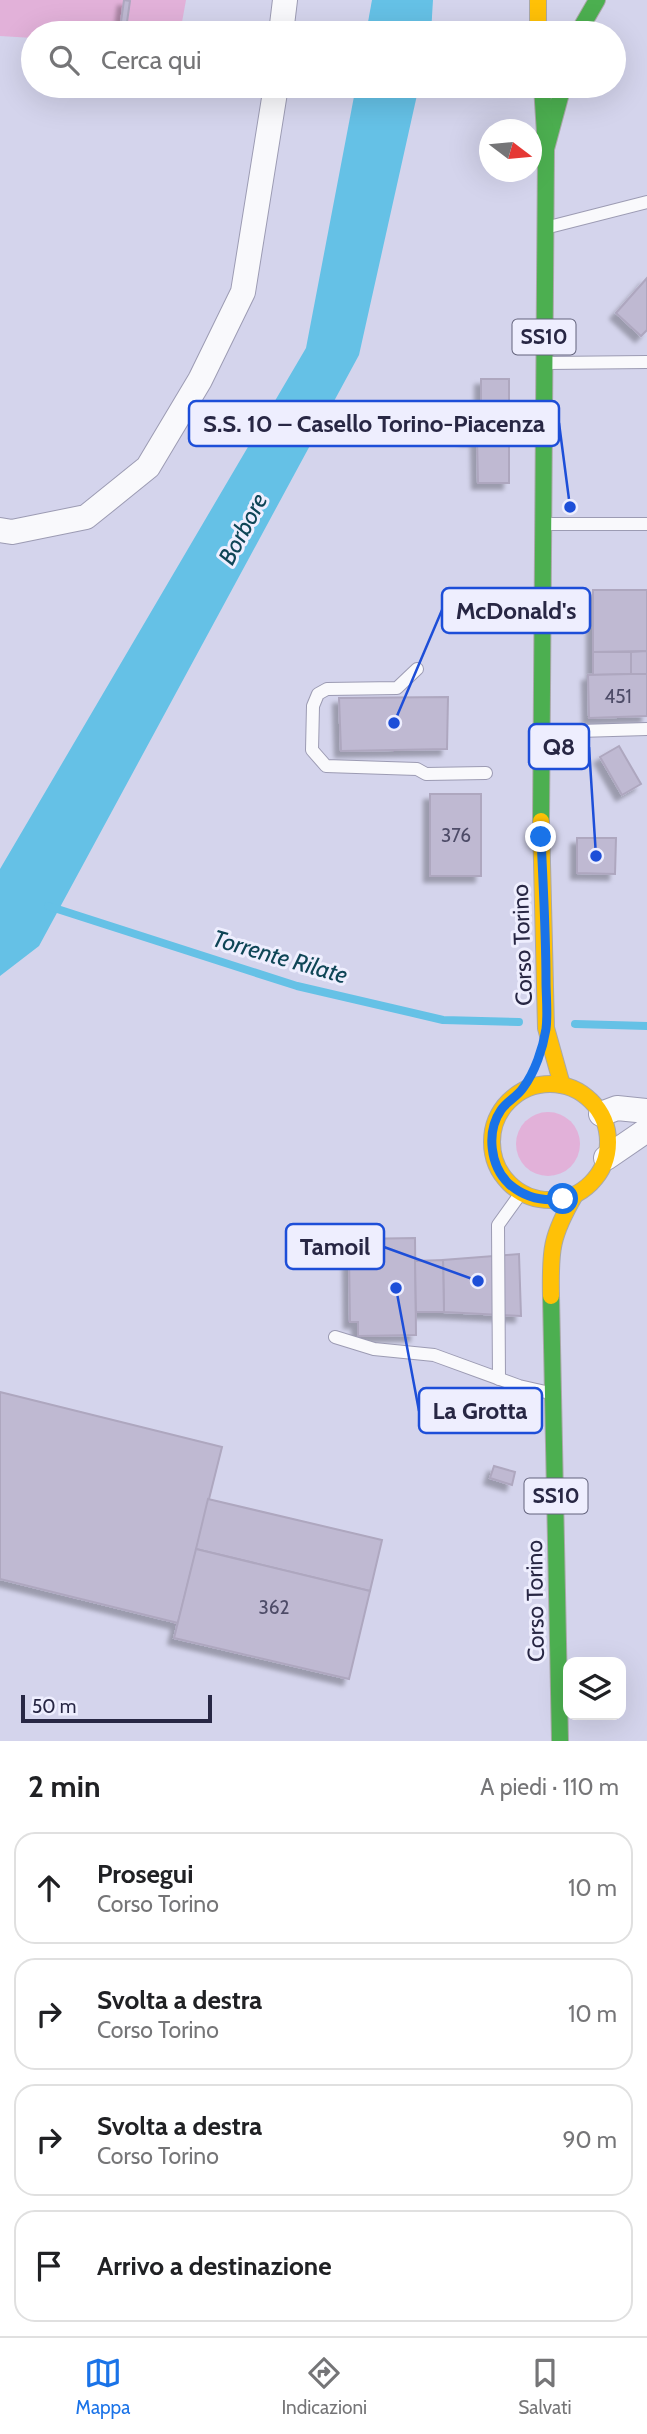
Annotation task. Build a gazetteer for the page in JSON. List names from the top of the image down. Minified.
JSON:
{"streets":{"main road":["SS10","Corso Torino"]},"water":["Borbore","Torrente Rilate"],"places":["S.S. 10 – Casello Torino-Piacenza","McDonald's","Q8","Tamoil","La Grotta"],"house_numbers":["451","376","362"],"scale_bar":"50 m","north":"right","page":{"search":"Cerca qui","scale":"50 m","heading":["2 min","A piedi · 110 m"],"list":[["Prosegui","Corso Torino","10 m"],["Svolta a destra","Corso Torino","10 m"],["Svolta a destra","Corso Torino","90 m"],"Arrivo a destinazione"],"nav":["Mappa","Indicazioni","Salvati"]}}
